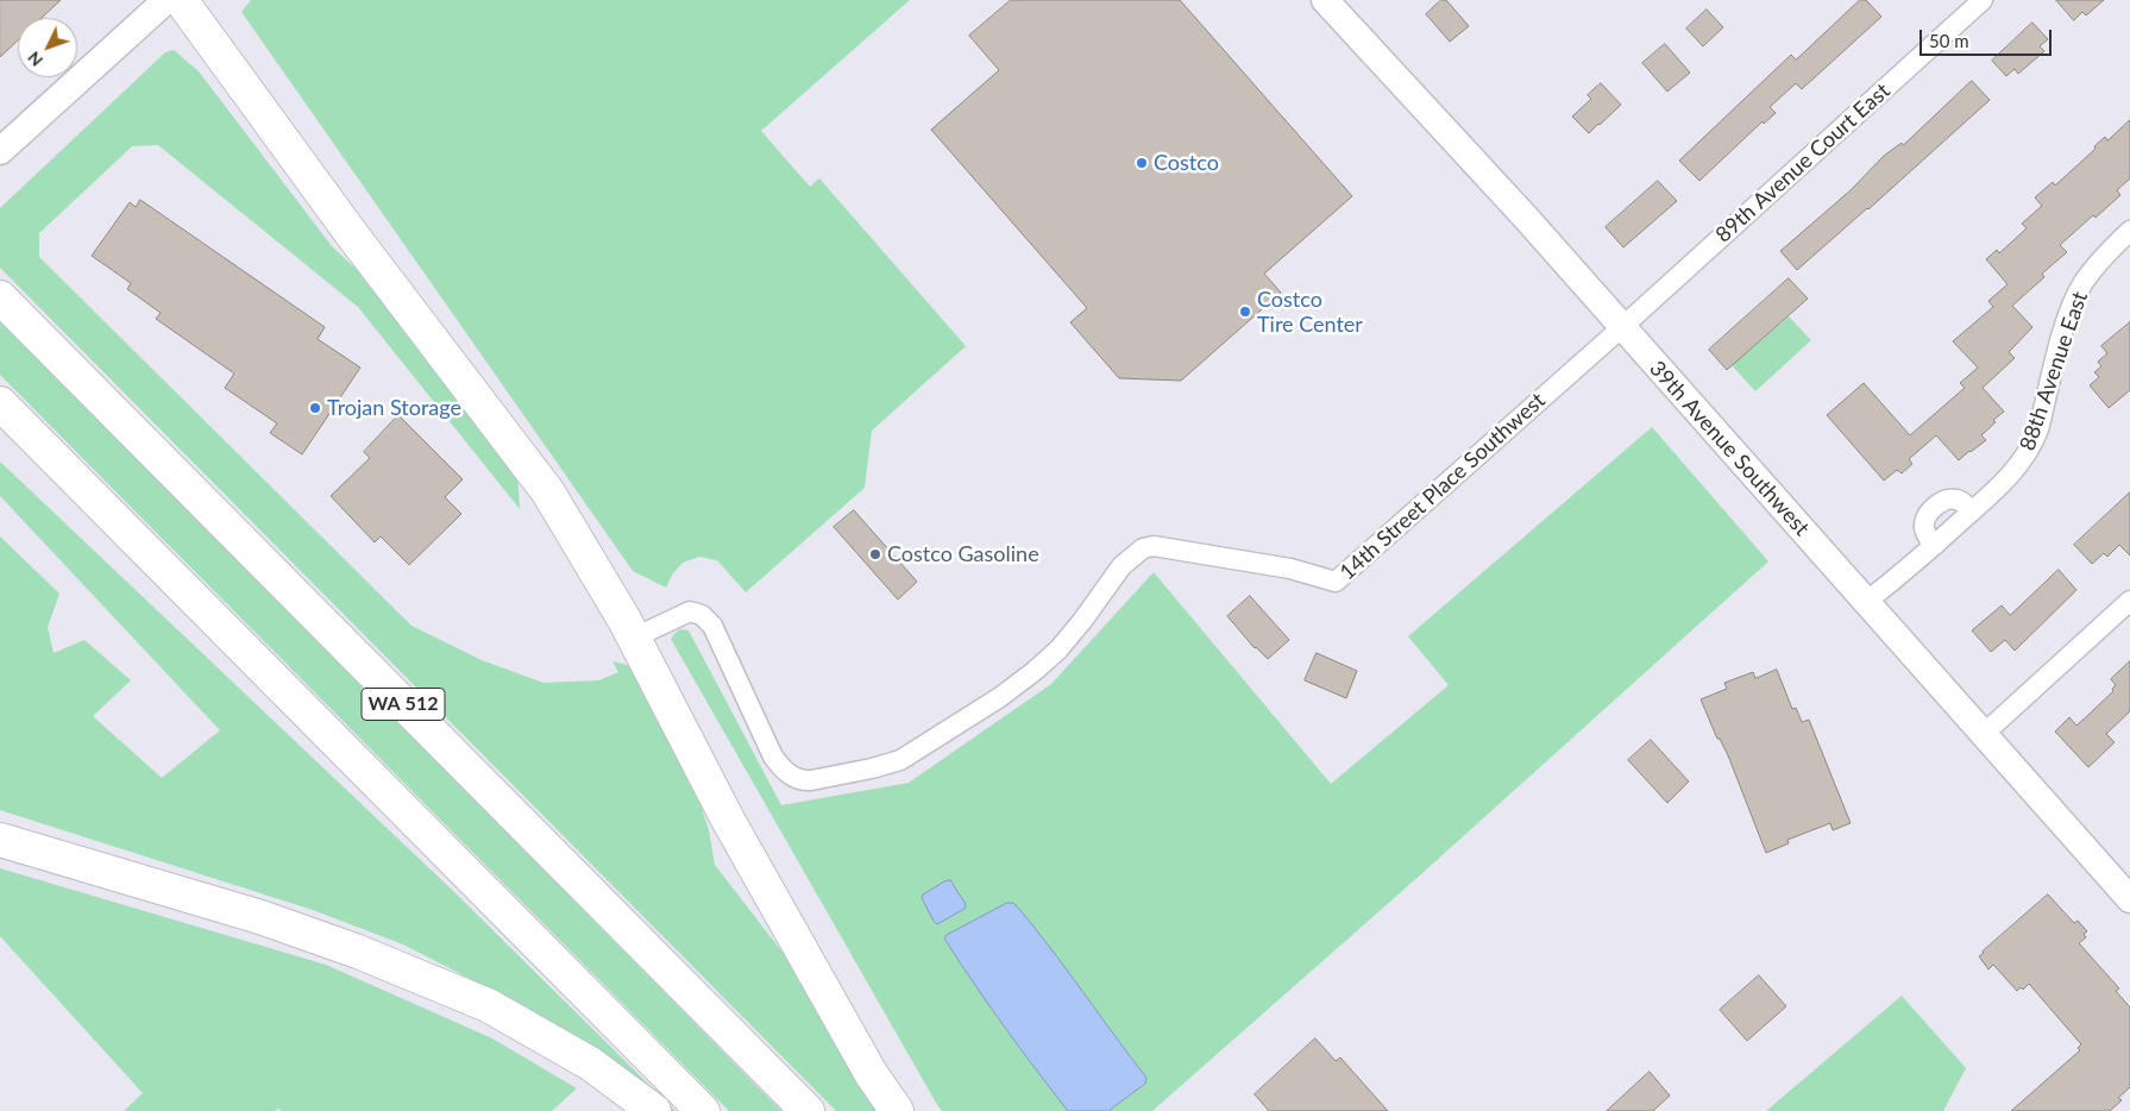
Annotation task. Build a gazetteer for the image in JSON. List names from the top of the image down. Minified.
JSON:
{"streets":{"highway":["WA 512"],"main road":["39th Avenue Southwest"],"street":["89th Avenue Court East","88th Avenue East","14th Street Place Southwest"]},"crossings":[["89th Avenue Court East","39th Avenue Southwest"],["89th Avenue Court East","14th Street Place Southwest"],["88th Avenue East","39th Avenue Southwest"],["39th Avenue Southwest","14th Street Place Southwest"]],"places":["Costco","Costco Tire Center","Trojan Storage","Costco Gasoline"],"scale_bar":"50 m","north":"bottom left"}
